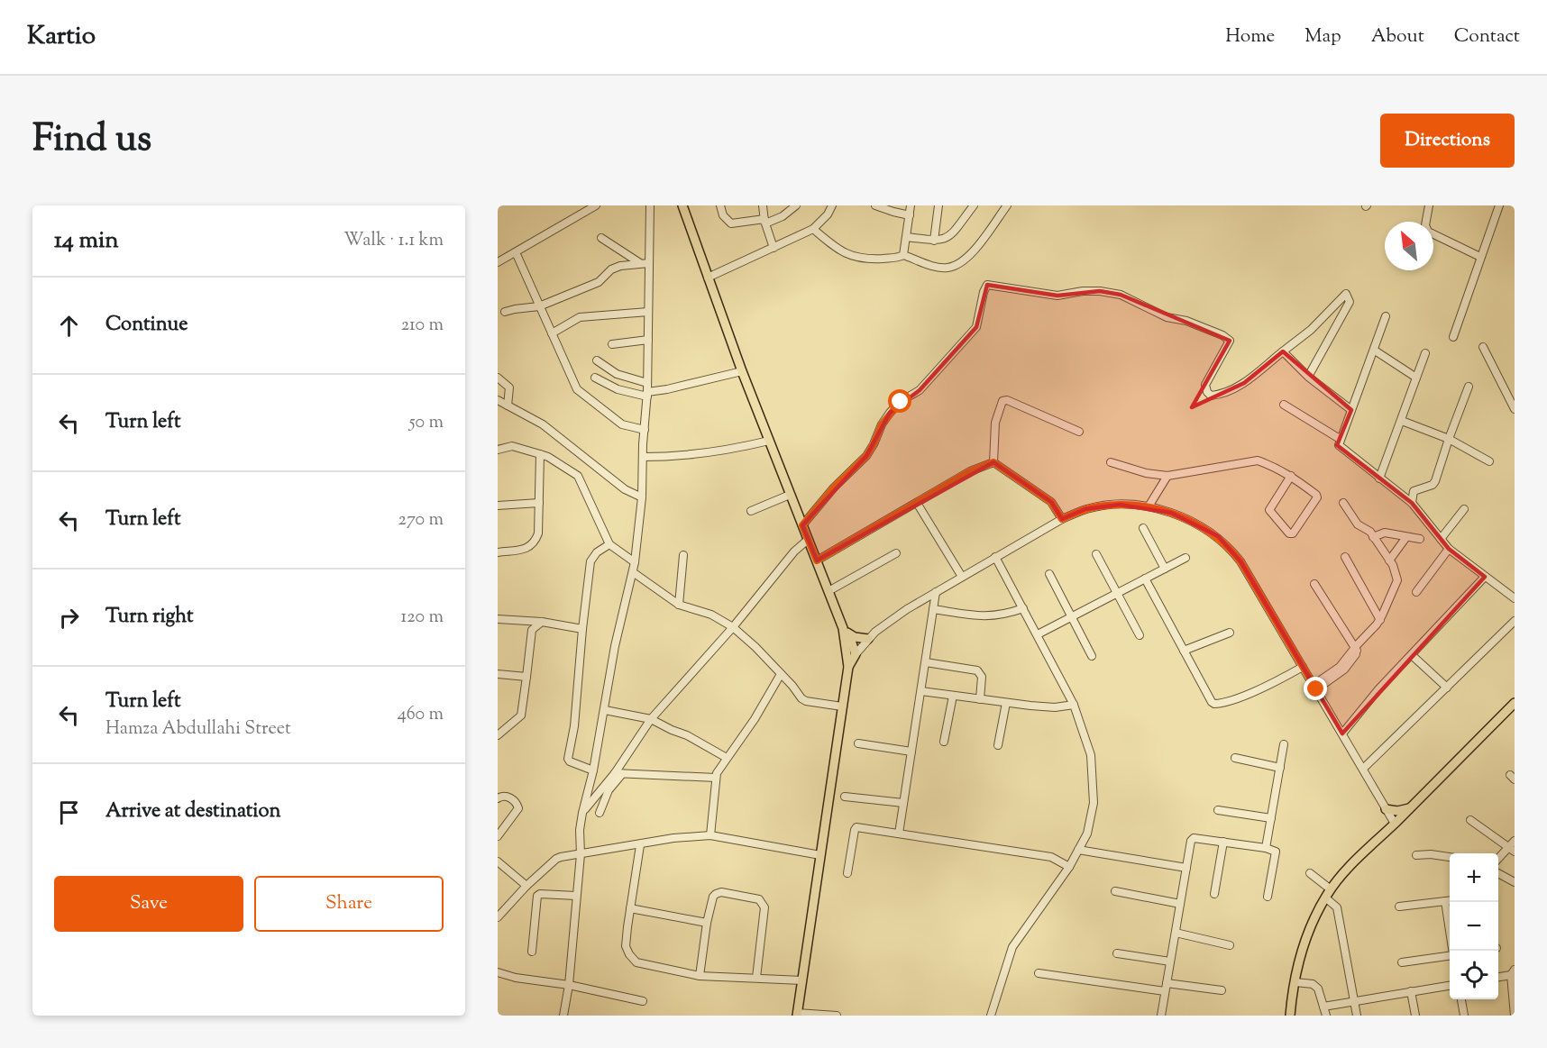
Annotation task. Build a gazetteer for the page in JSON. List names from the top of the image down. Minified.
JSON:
{"north":"top left","page":{"header":"Kartio","nav":["Home","Map","About","Contact"],"title":"Find us","buttons":["Directions",["Save","Share"]],"heading":["14 min","Walk · 1.1 km"],"list":[["Continue","210 m"],["Turn left","50 m"],["Turn left","270 m"],["Turn right","120 m"],["Turn left","Hamza Abdullahi Street","460 m"],"Arrive at destination"],"map_buttons":["+","−"]}}
